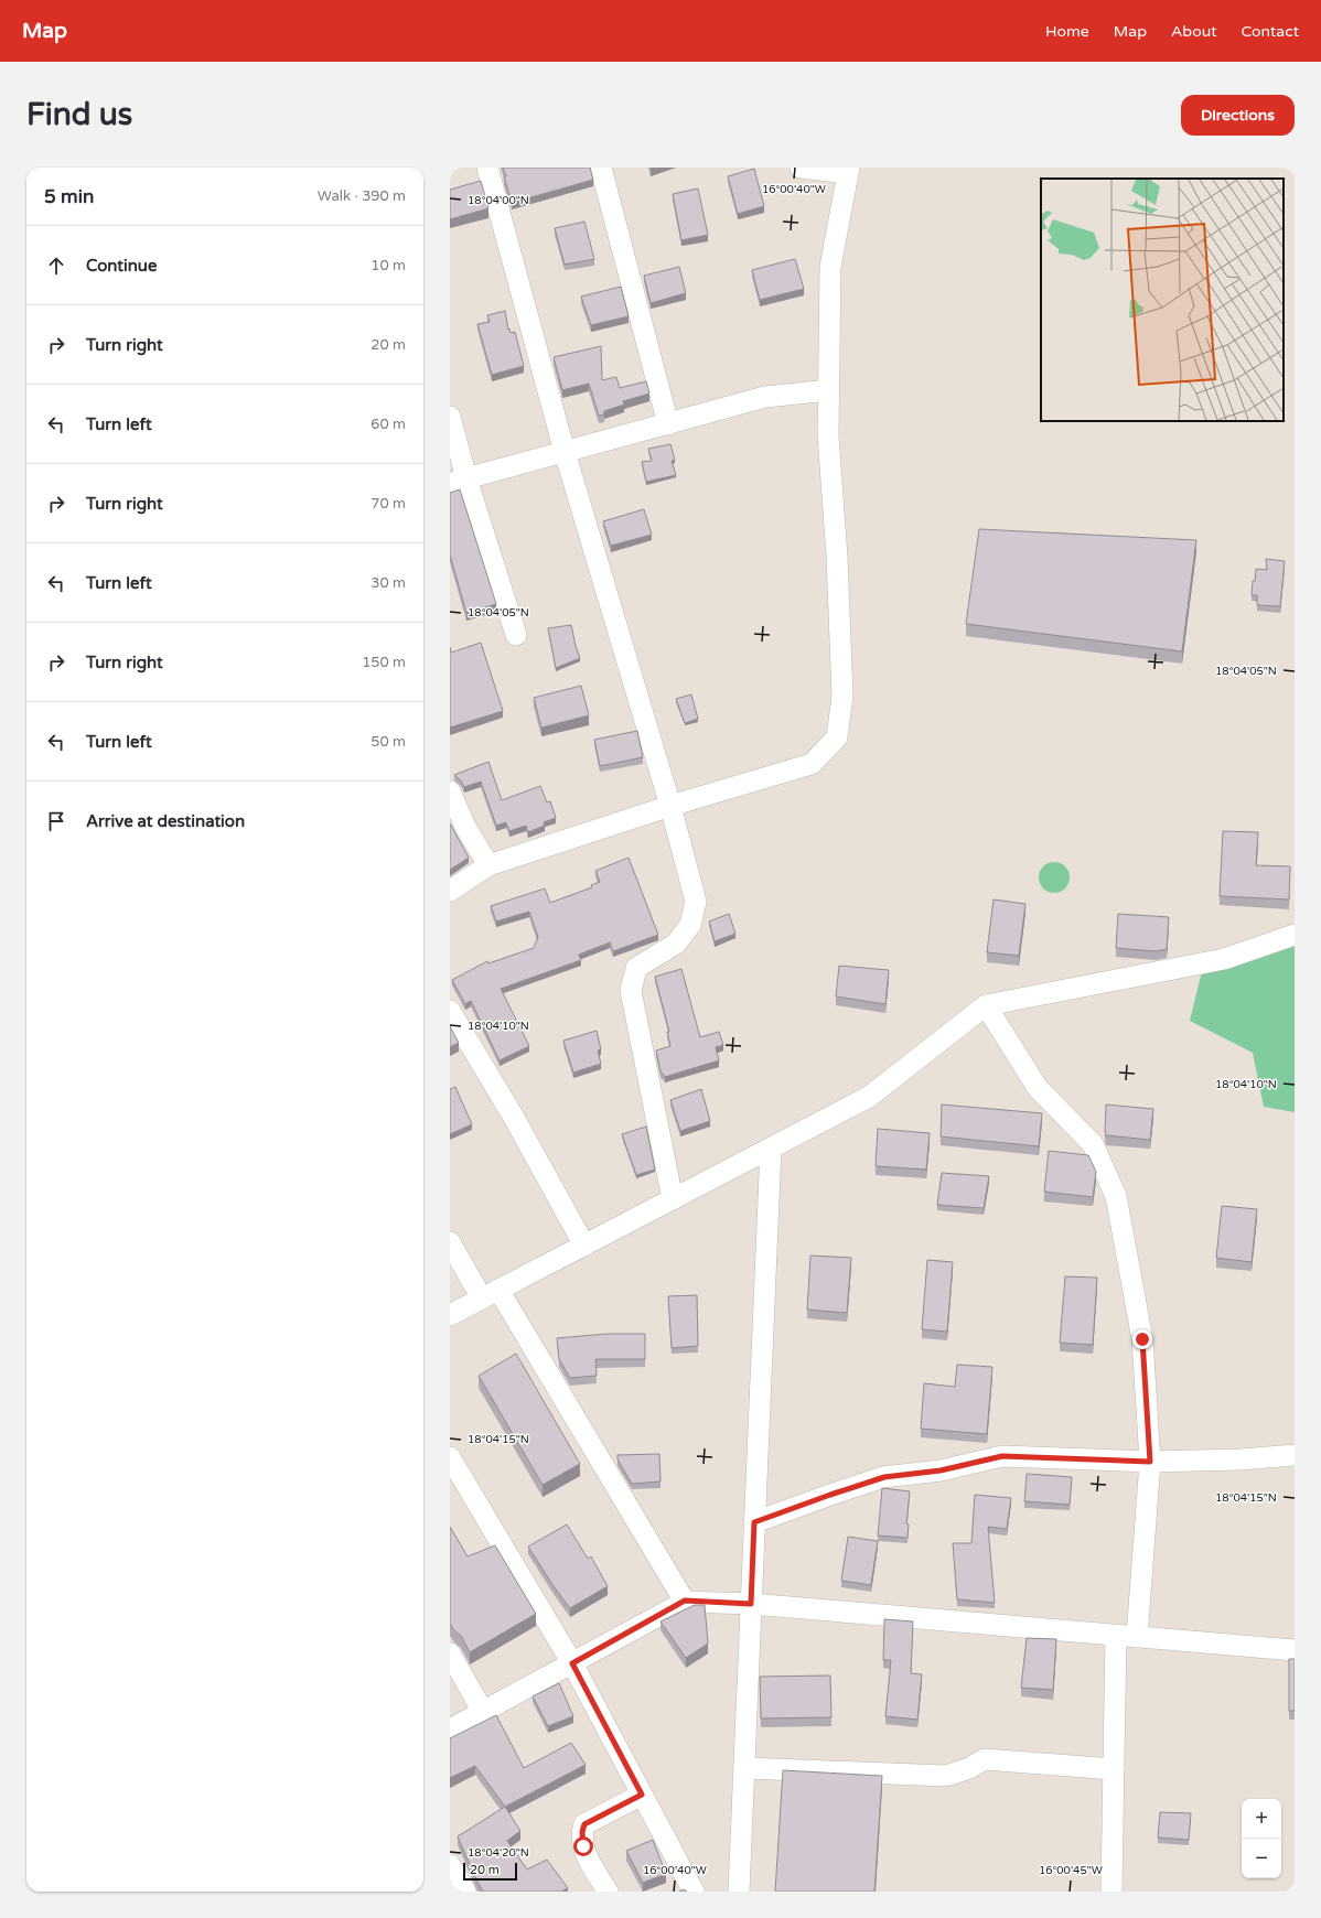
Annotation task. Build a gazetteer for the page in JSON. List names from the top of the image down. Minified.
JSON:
{"scale_bar":"20 m","page":{"header":"Map","nav":["Home","Map","About","Contact"],"buttons":"Directions","title":"Find us","heading":["5 min","Walk · 390 m"],"list":[["Continue","10 m"],["Turn right","20 m"],["Turn left","60 m"],["Turn right","70 m"],["Turn left","30 m"],["Turn right","150 m"],["Turn left","50 m"],"Arrive at destination"],"map_buttons":["+","−"],"scale":"20 m"},"coordinates":["16°00'40\"W","18°04'00\"N","18°04'05\"N","18°04'10\"N","18°04'15\"N","18°04'20\"N","16°00'45\"W"]}
